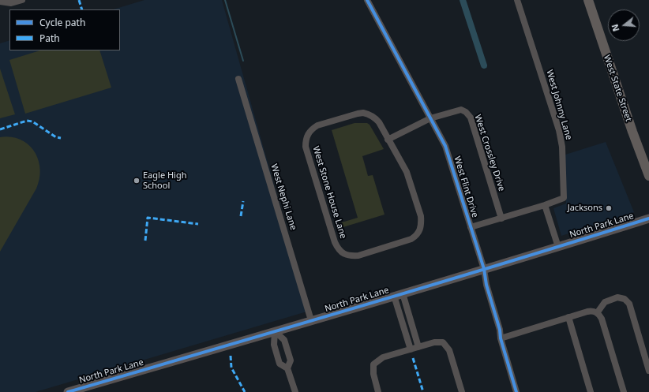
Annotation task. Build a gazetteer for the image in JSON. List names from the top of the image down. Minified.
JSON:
{"streets":{"main road":["West State Street"],"street":["West Johnny Lane","West Crossley Drive","West Flint Drive","West Stone House Lane","West Nephi Lane","North Park Lane"]},"crossings":[["West Crossley Drive","West Flint Drive"],["West Flint Drive","North Park Lane"],["West Nephi Lane","North Park Lane"]],"places":["Eagle High School","Jacksons"],"legend":["Cycle path","Path"],"north":"left"}
